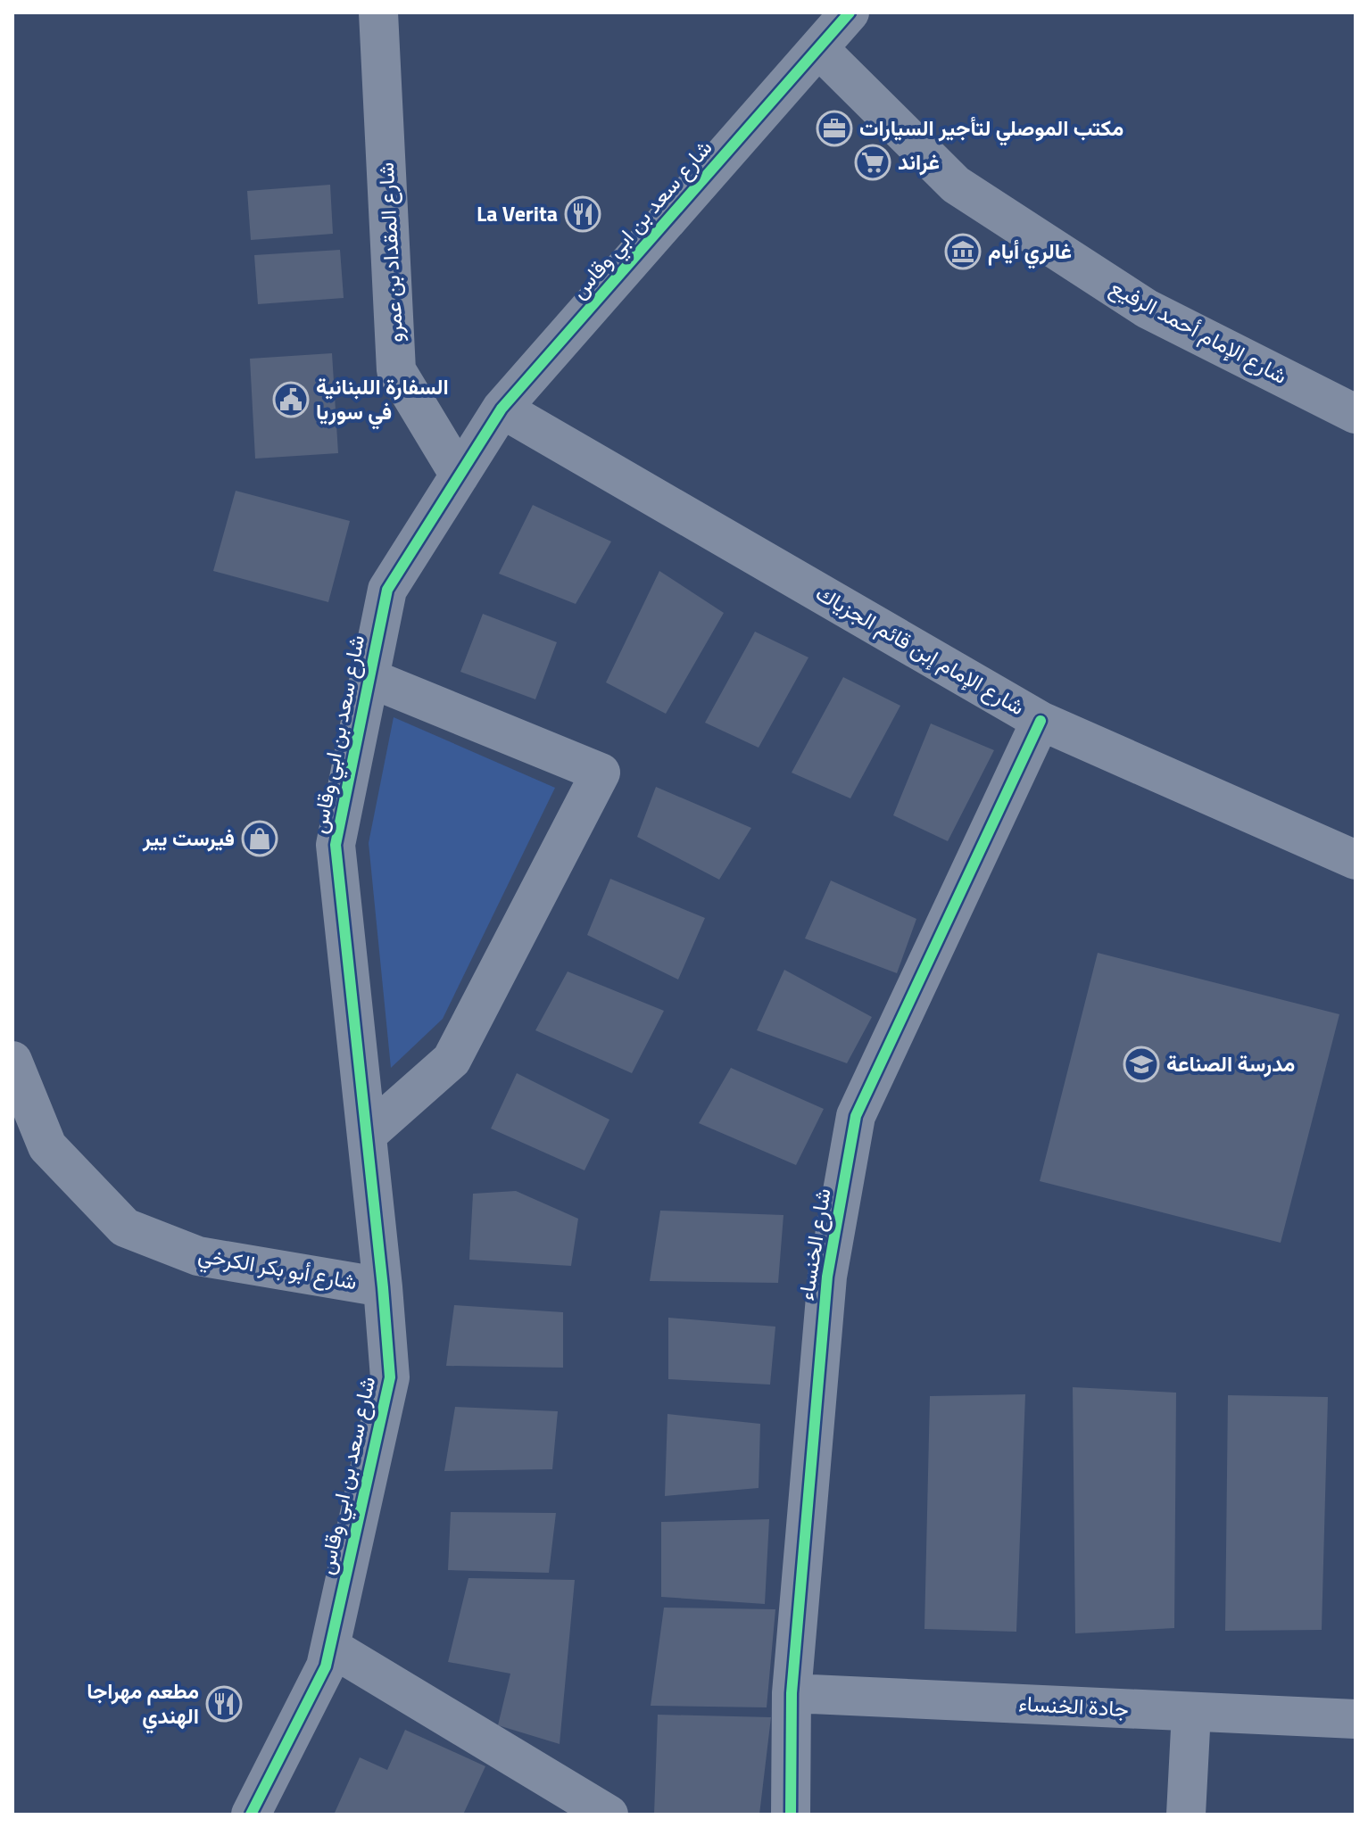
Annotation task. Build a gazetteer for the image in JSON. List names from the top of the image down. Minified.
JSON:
{"streets":{"street":["شارع سعد بن ابي وقاس","شارع المقداد بن عمرو","شارع الإمام أحمد الرفيع","شارع الإمام إبن قائم الجزياك","شارع الخنساء","شارع أبو بكر الكرخي","جادة الخنساء"]},"crossings":[["شارع سعد بن ابي وقاس","شارع المقداد بن عمرو"],["شارع سعد بن ابي وقاس","شارع الإمام أحمد الرفيع"],["شارع سعد بن ابي وقاس","شارع الإمام إبن قائم الجزياك"],["شارع سعد بن ابي وقاس","شارع أبو بكر الكرخي"],["شارع الإمام إبن قائم الجزياك","شارع الخنساء"],["شارع الخنساء","جادة الخنساء"]],"places":{"office":["مكتب الموصلي لتأجير السيارات"],"supermarket":["غراند"],"restaurant":["La Verita","مطعم مهراجا الهندي"],"museum":["غالري أيام"],"public building":["السفارة اللبنانية في سوريا"],"shop":["فيرست يير"],"school or university":["مدرسة الصناعة"]}}
